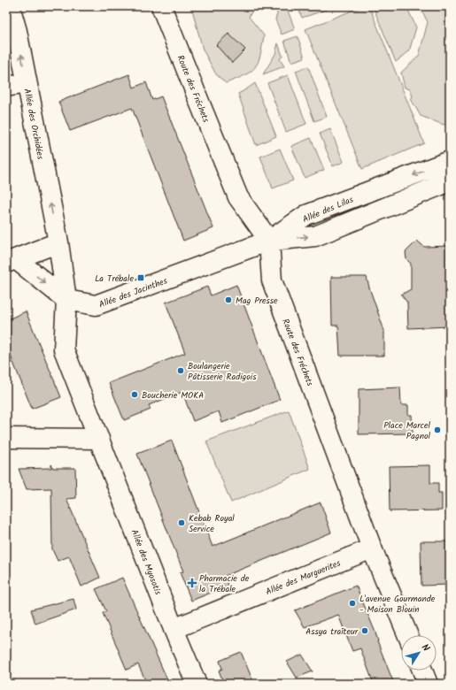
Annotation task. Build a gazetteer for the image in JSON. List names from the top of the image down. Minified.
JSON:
{"streets":{"street":["Route des Fréchets","Allée des Orchidées","Allée des Lilas","Allée des Jacinthes","Allée des Myosotis","Allée des Marguerites"]},"crossings":[["Route des Fréchets","Allée des Lilas"],["Route des Fréchets","Allée des Jacinthes"],["Route des Fréchets","Allée des Marguerites"],["Allée des Orchidées","Allée des Jacinthes"],["Allée des Lilas","Allée des Jacinthes"],["Allée des Myosotis","Allée des Marguerites"]],"one_way":["Allée des Orchidées"],"places":{"transit":["La Trébale"],"other":["Mag Presse","Boulangerie Pâtisserie Radigois","Boucherie MOKA","Place Marcel Pagnol","Kebab Royal Service","L'avenue Gourmande - Maison Blouin","Assya traîteur"],"health":["Pharmacie de la Trébale"]},"north":"top right"}
